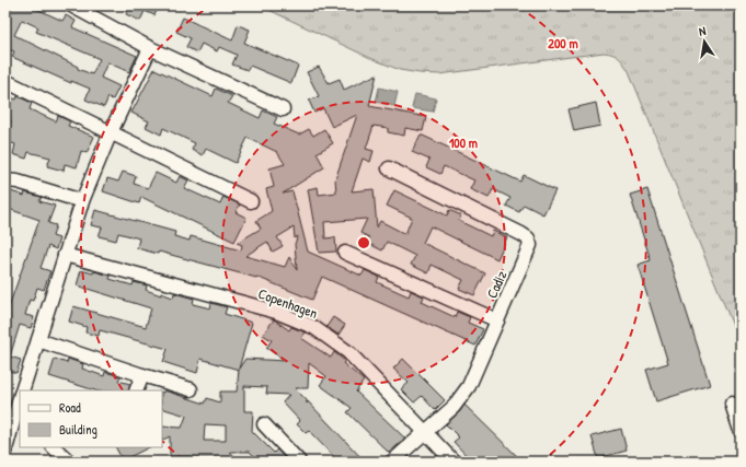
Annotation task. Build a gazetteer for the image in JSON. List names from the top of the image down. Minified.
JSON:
{"streets":{"street":["Cadiz","Copenhagen"]},"crossings":[["Cadiz","Copenhagen"]],"legend":["Road","Building"],"north":"top","rings":["200 m","100 m"]}
